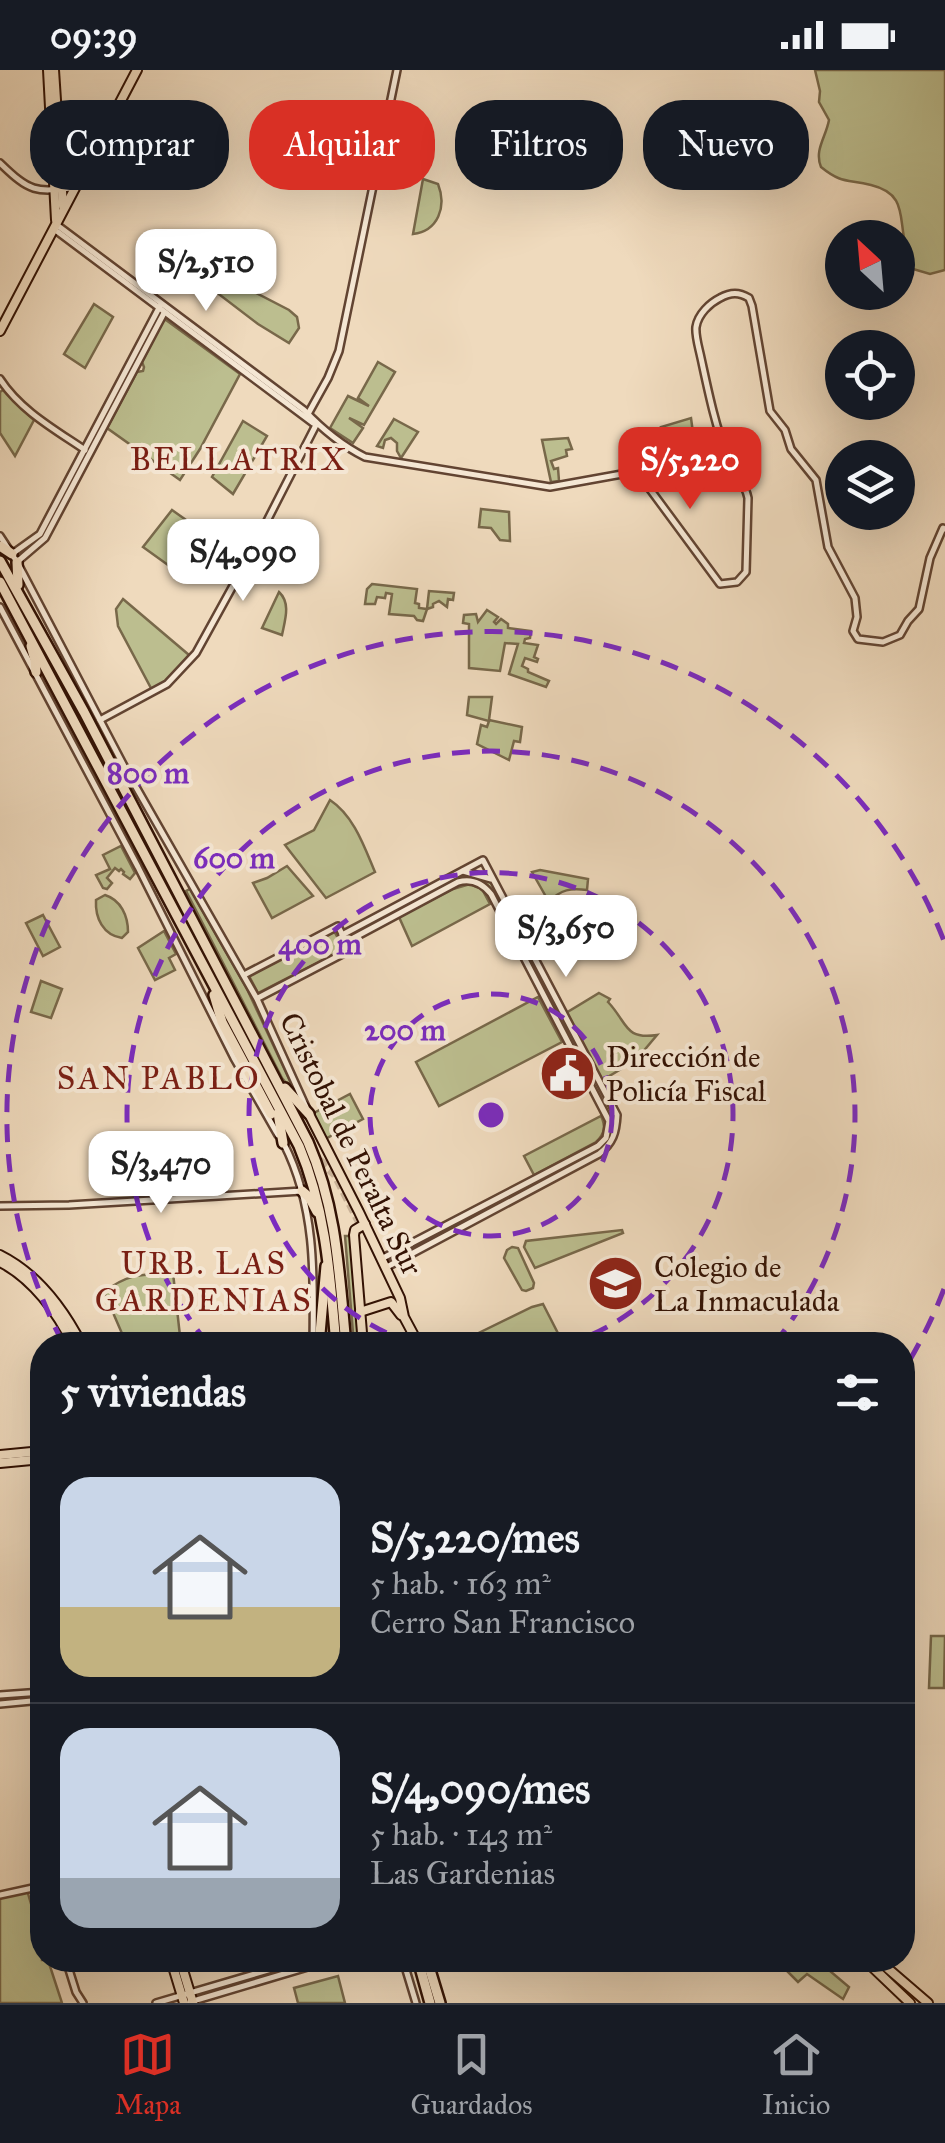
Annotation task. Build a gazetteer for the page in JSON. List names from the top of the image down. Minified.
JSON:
{"streets":{"main road":["Cristobal de Peralta Sur"]},"districts":["BELLATRIX","SAN PABLO","URB. LAS GARDENIAS"],"places":{"public building":["Dirección de Policía Fiscal"],"school or university":["Colegio de La Inmaculada"]},"north":"top left","page":{"status":"09:39","chip":["Comprar","Alquilar","Filtros","Nuevo"],"price":["S/2,510","S/5,220","S/4,090","S/3,650","S/3,470"],"heading":"5 viviendas","list":[{"name":"S/5,220/mes","note":"5 hab. · 163 m² · Cerro San Francisco"},{"name":"S/4,090/mes","note":"5 hab. · 143 m² · Las Gardenias"}],"tabs":["Mapa","Guardados","Inicio"]},"rings":["800 m","600 m","400 m","200 m"]}
